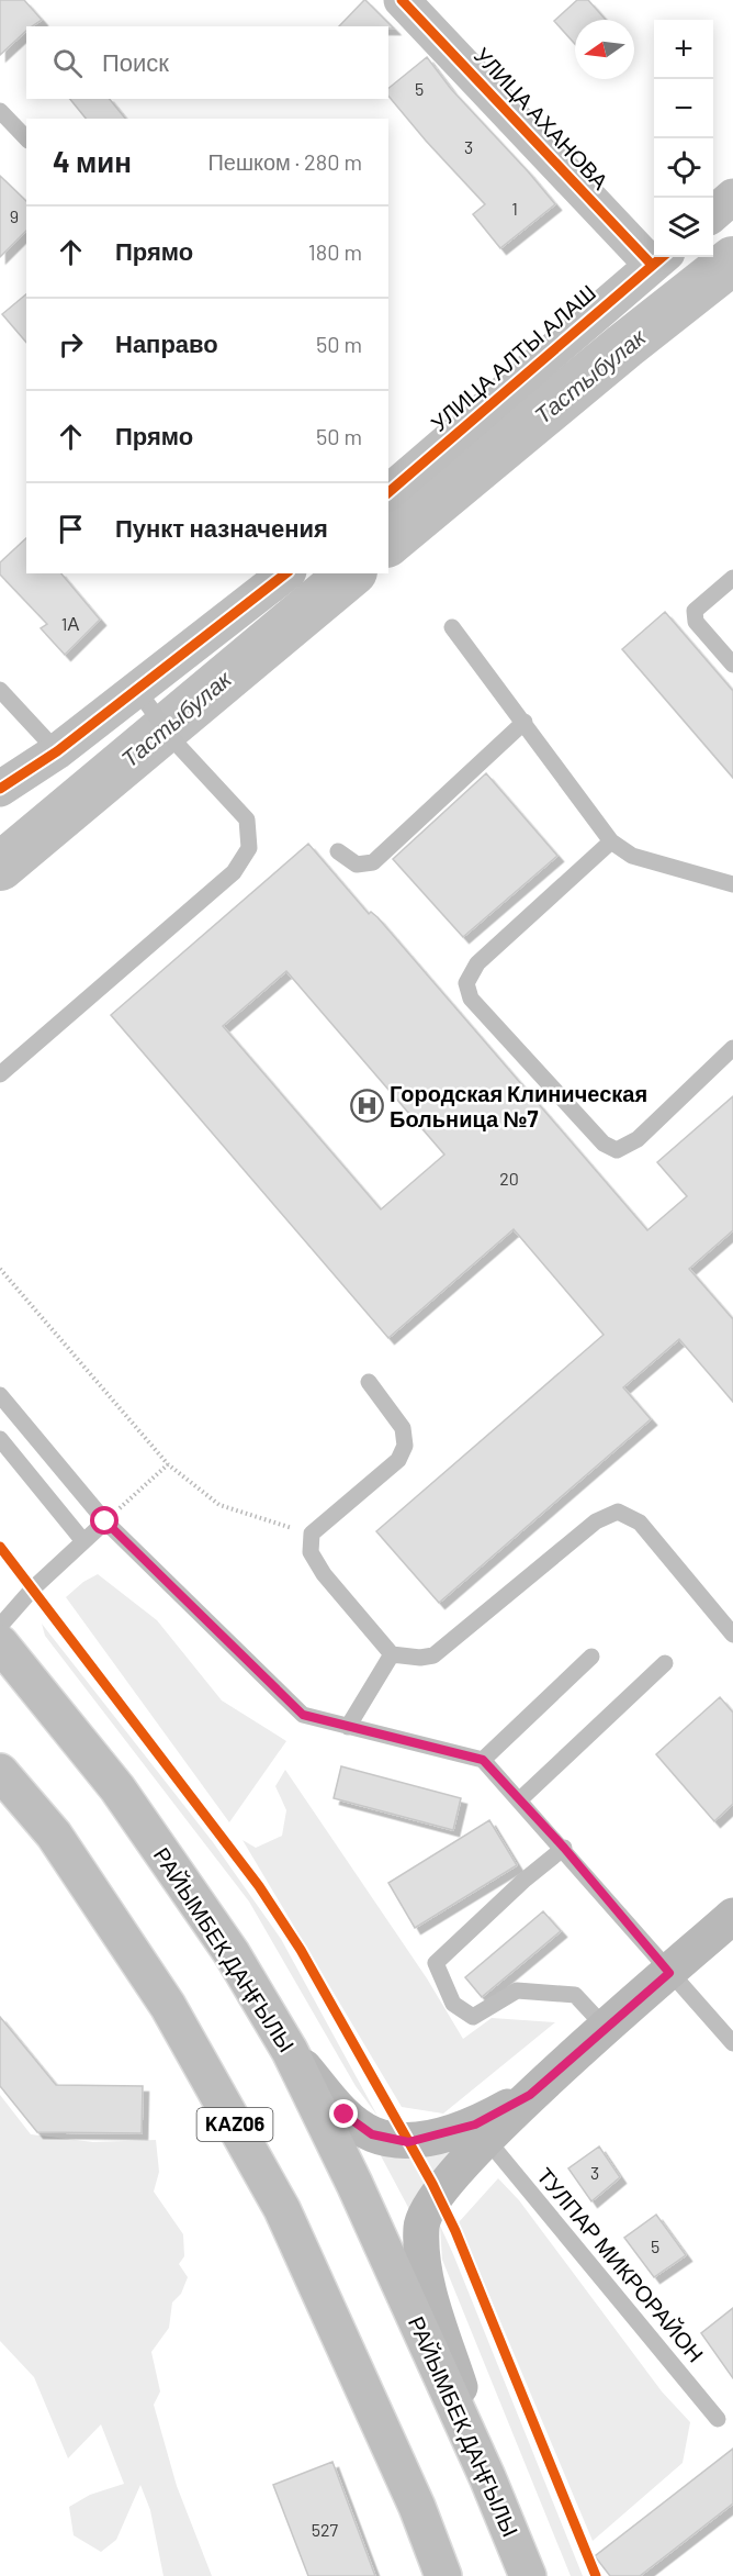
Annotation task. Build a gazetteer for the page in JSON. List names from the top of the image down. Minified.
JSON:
{"streets":{"main road":["УЛИЦА АХАНОВА","УЛИЦА АЛТЫ АЛАШ","РАЙЫМБЕК ДАҢҒЫЛЫ","KАZ06"],"lane":["ТУЛПАР МИКРОРАЙОН"]},"crossings":[["УЛИЦА АХАНОВА","УЛИЦА АЛТЫ АЛАШ"]],"water":["Тастыбулак"],"places":{"hospital":["Городская Клиническая Больница №7"]},"house_numbers":["5","3","1","9","1А","20","3","5","527"],"north":"left","page":{"map_buttons":["+","−"],"search":"Поиск","heading":["4 мин","Пешком · 280 m"],"list":[["Прямо","180 m"],["Направо","50 m"],["Прямо","50 m"],"Пункт назначения"]}}
